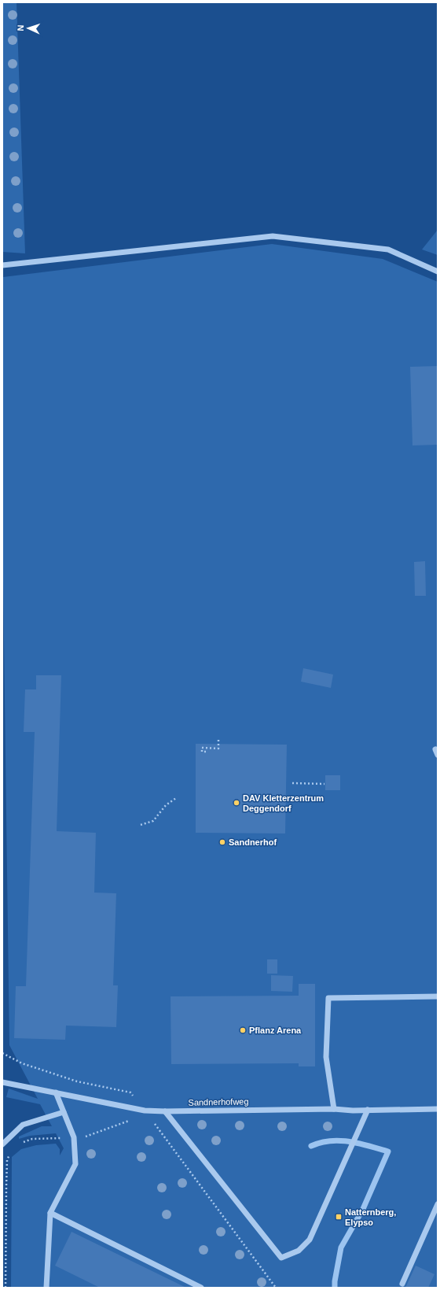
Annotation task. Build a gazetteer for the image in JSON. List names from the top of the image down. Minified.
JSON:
{"streets":{"street":["Sandnerhofweg"]},"places":{"other":["DAV Kletterzentrum Deggendorf","Sandnerhof","Pflanz Arena"],"transit":["Natternberg, Elypso"]},"north":"left"}
